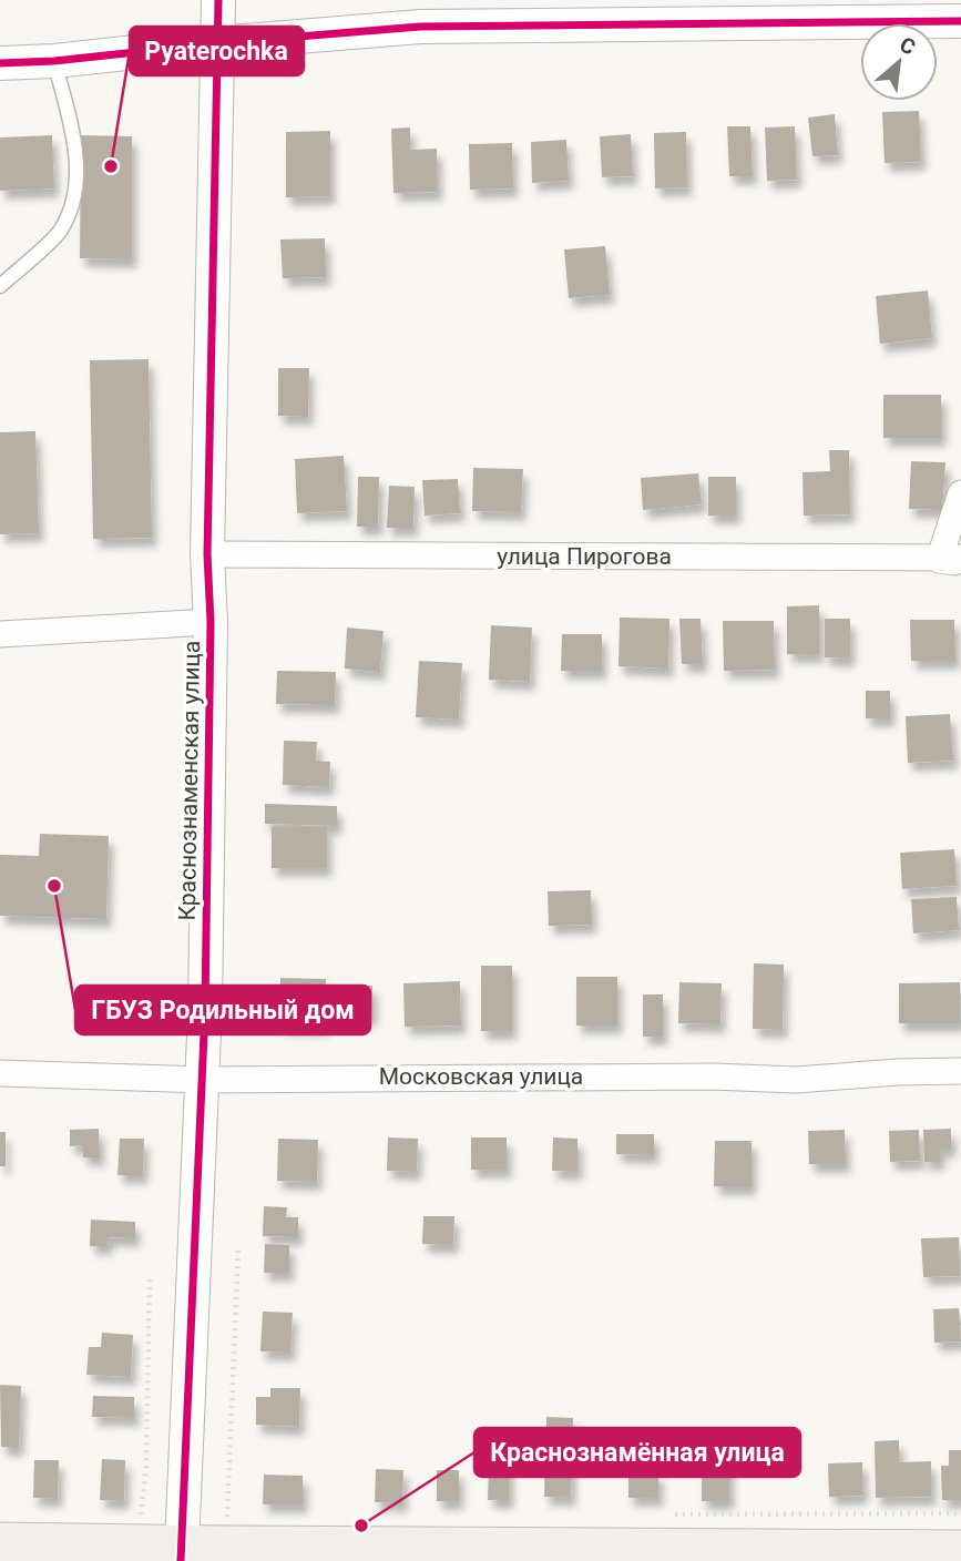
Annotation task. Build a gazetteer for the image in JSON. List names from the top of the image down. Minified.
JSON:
{"streets":{"street":["улица Пирогова","Краснознаменская улица","Московская улица"]},"crossings":[["улица Пирогова","Краснознаменская улица"],["Краснознаменская улица","Московская улица"]],"places":["Pyaterochka","ГБУЗ Родильный дом","Краснознамённая улица"],"north":"top right"}
